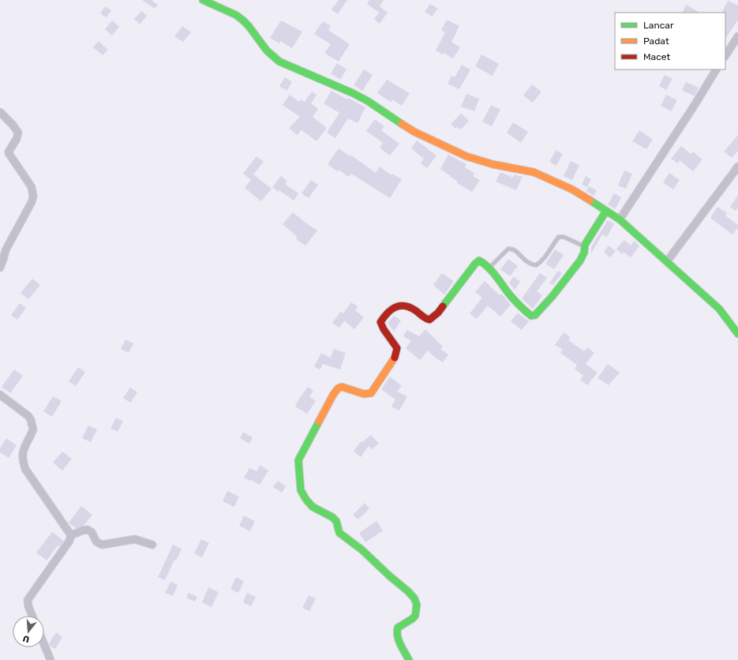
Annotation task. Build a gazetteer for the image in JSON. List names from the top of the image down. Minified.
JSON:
{"legend":["Lancar","Padat","Macet"],"north":"bottom"}
